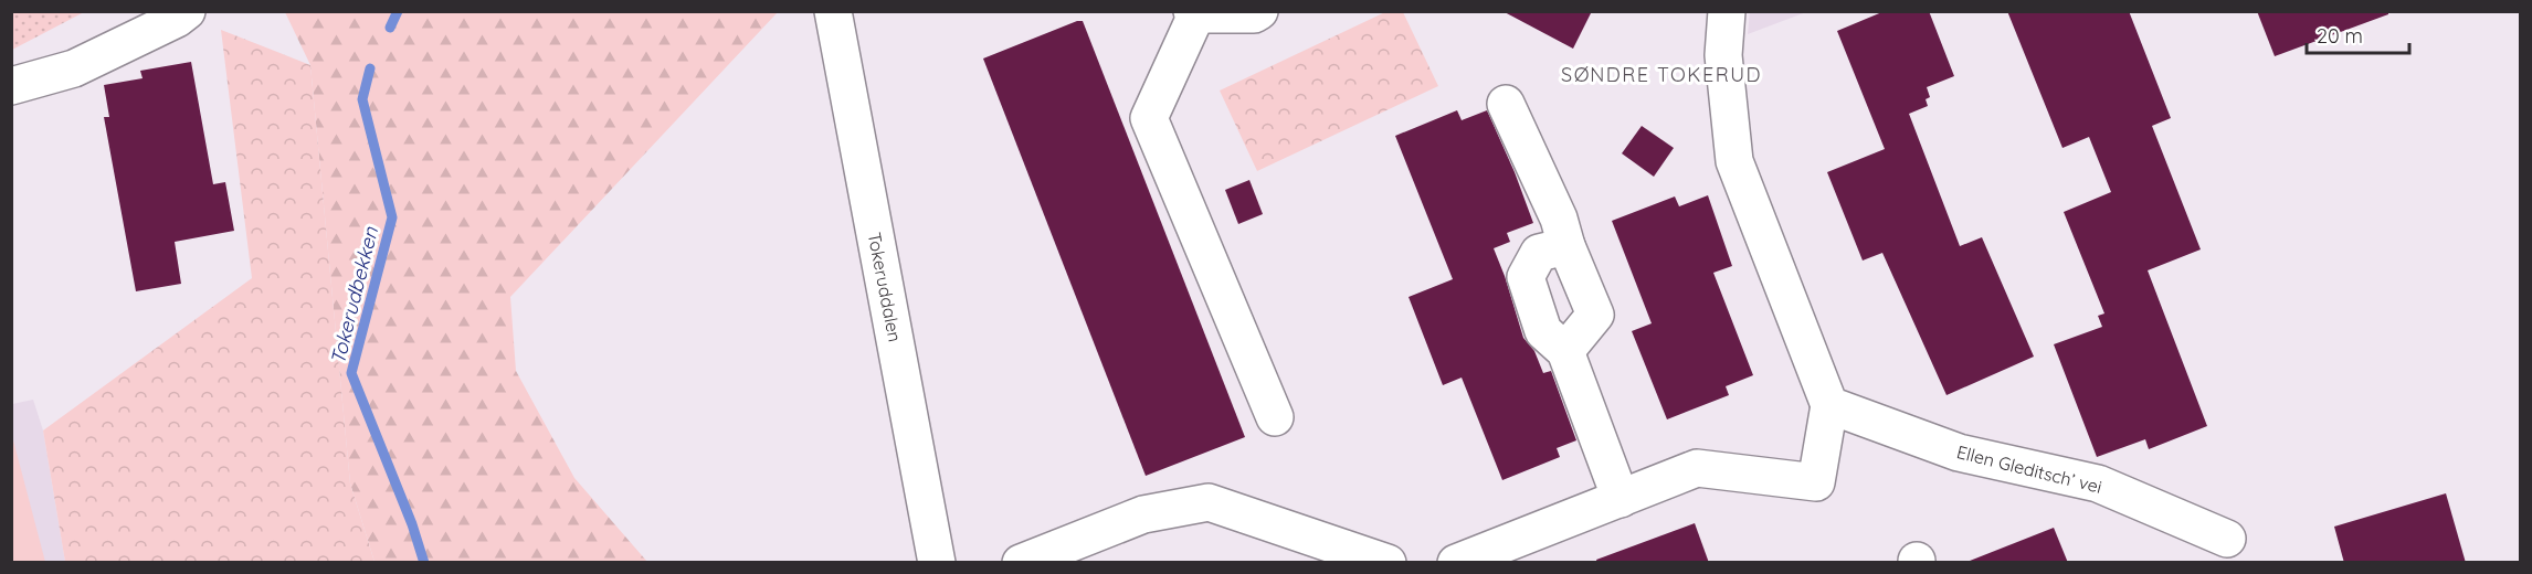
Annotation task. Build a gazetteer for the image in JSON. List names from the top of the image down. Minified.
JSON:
{"streets":{"street":["Tokeruddalen","Ellen Gleditsch’ vei"]},"districts":["SØNDRE TOKERUD"],"water":["Tokerudbekken"],"scale_bar":"20 m"}
